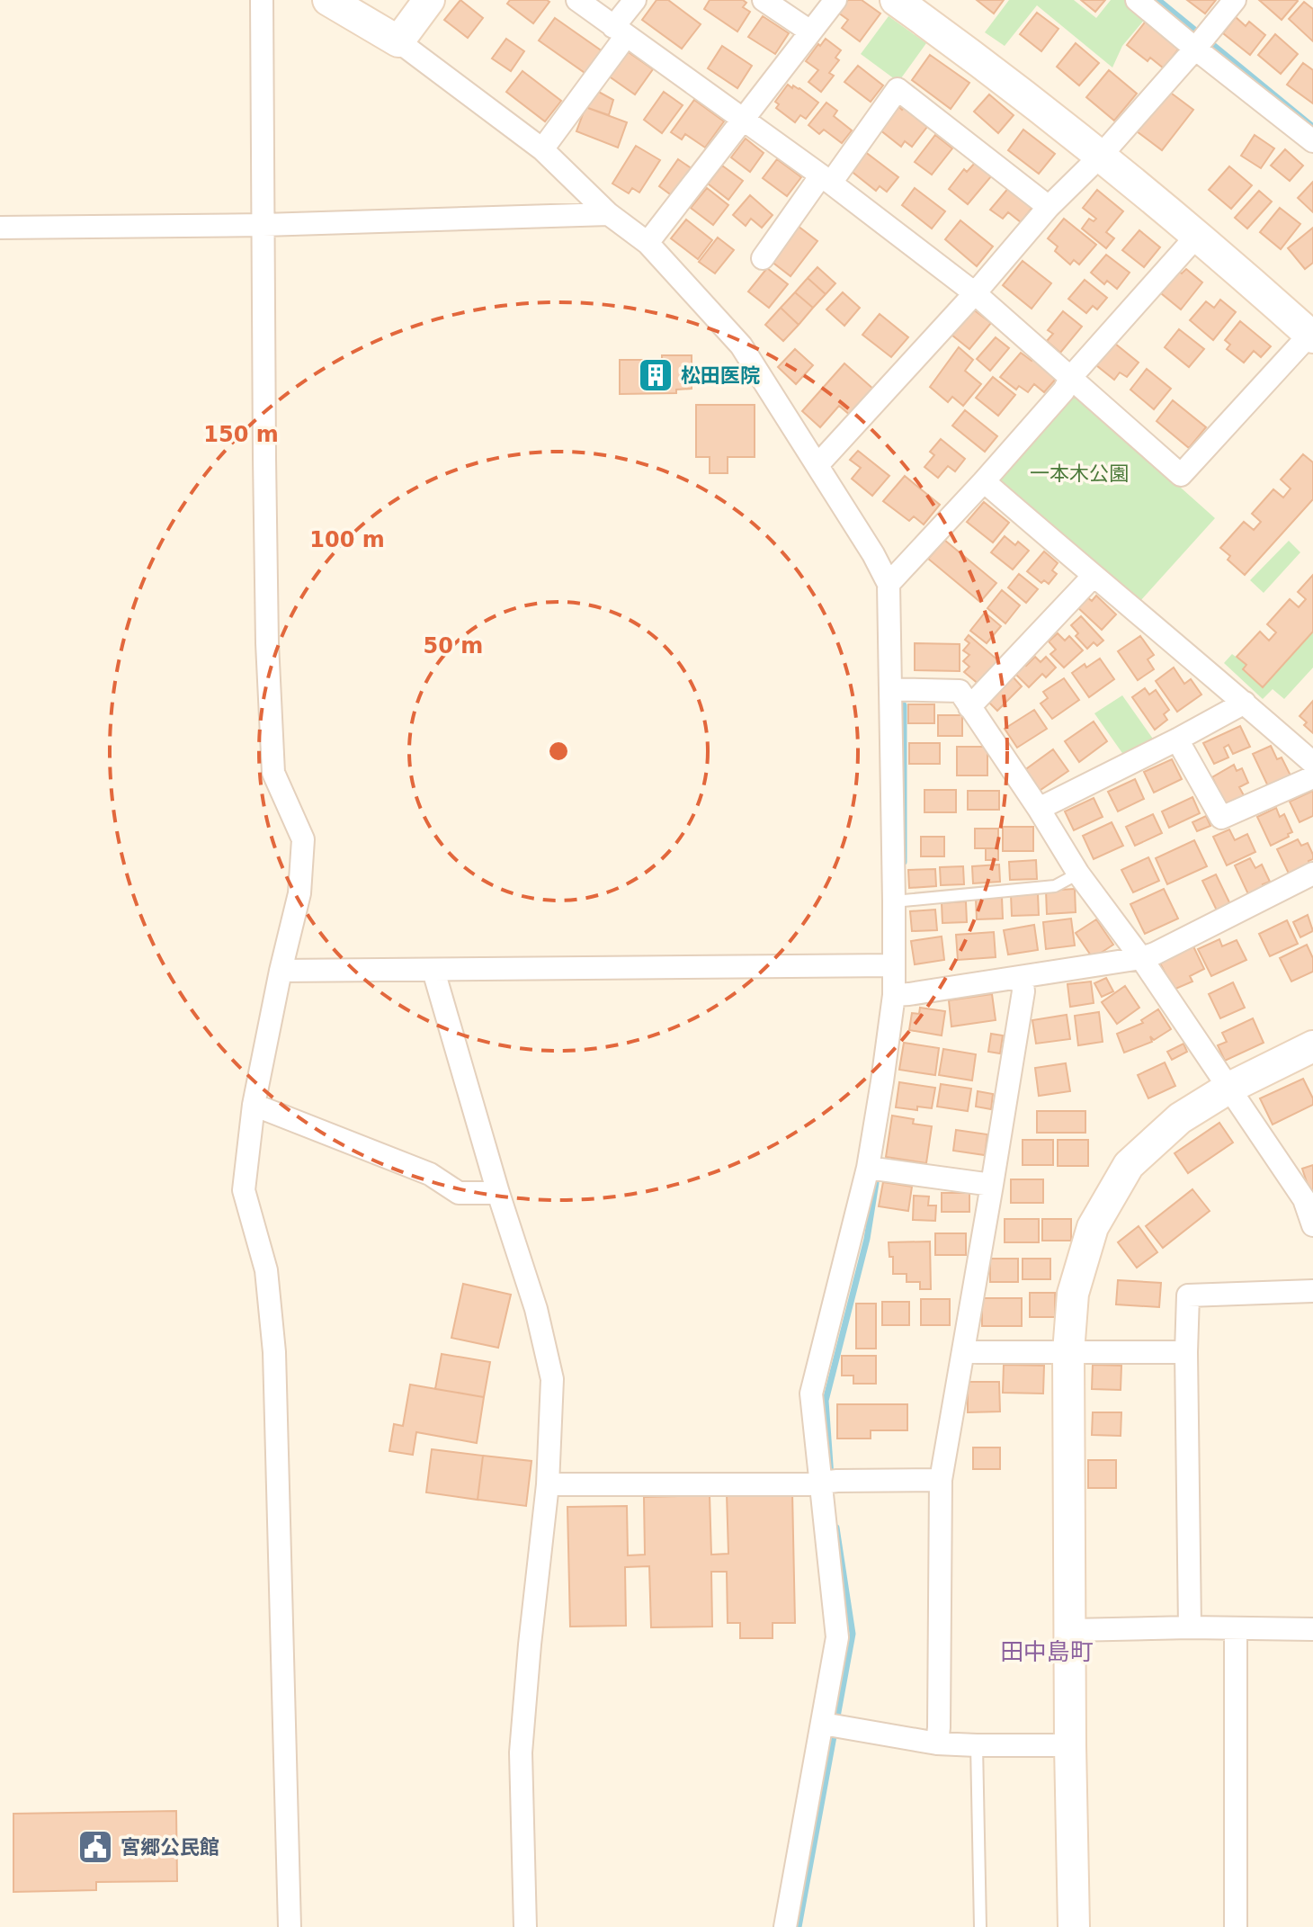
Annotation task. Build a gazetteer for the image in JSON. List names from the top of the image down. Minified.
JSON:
{"districts":["田中島町"],"parks":["一本木公園"],"places":{"building":["松田医院"],"public building":["宮郷公民館"]},"rings":["150 m","100 m","50 m"]}
